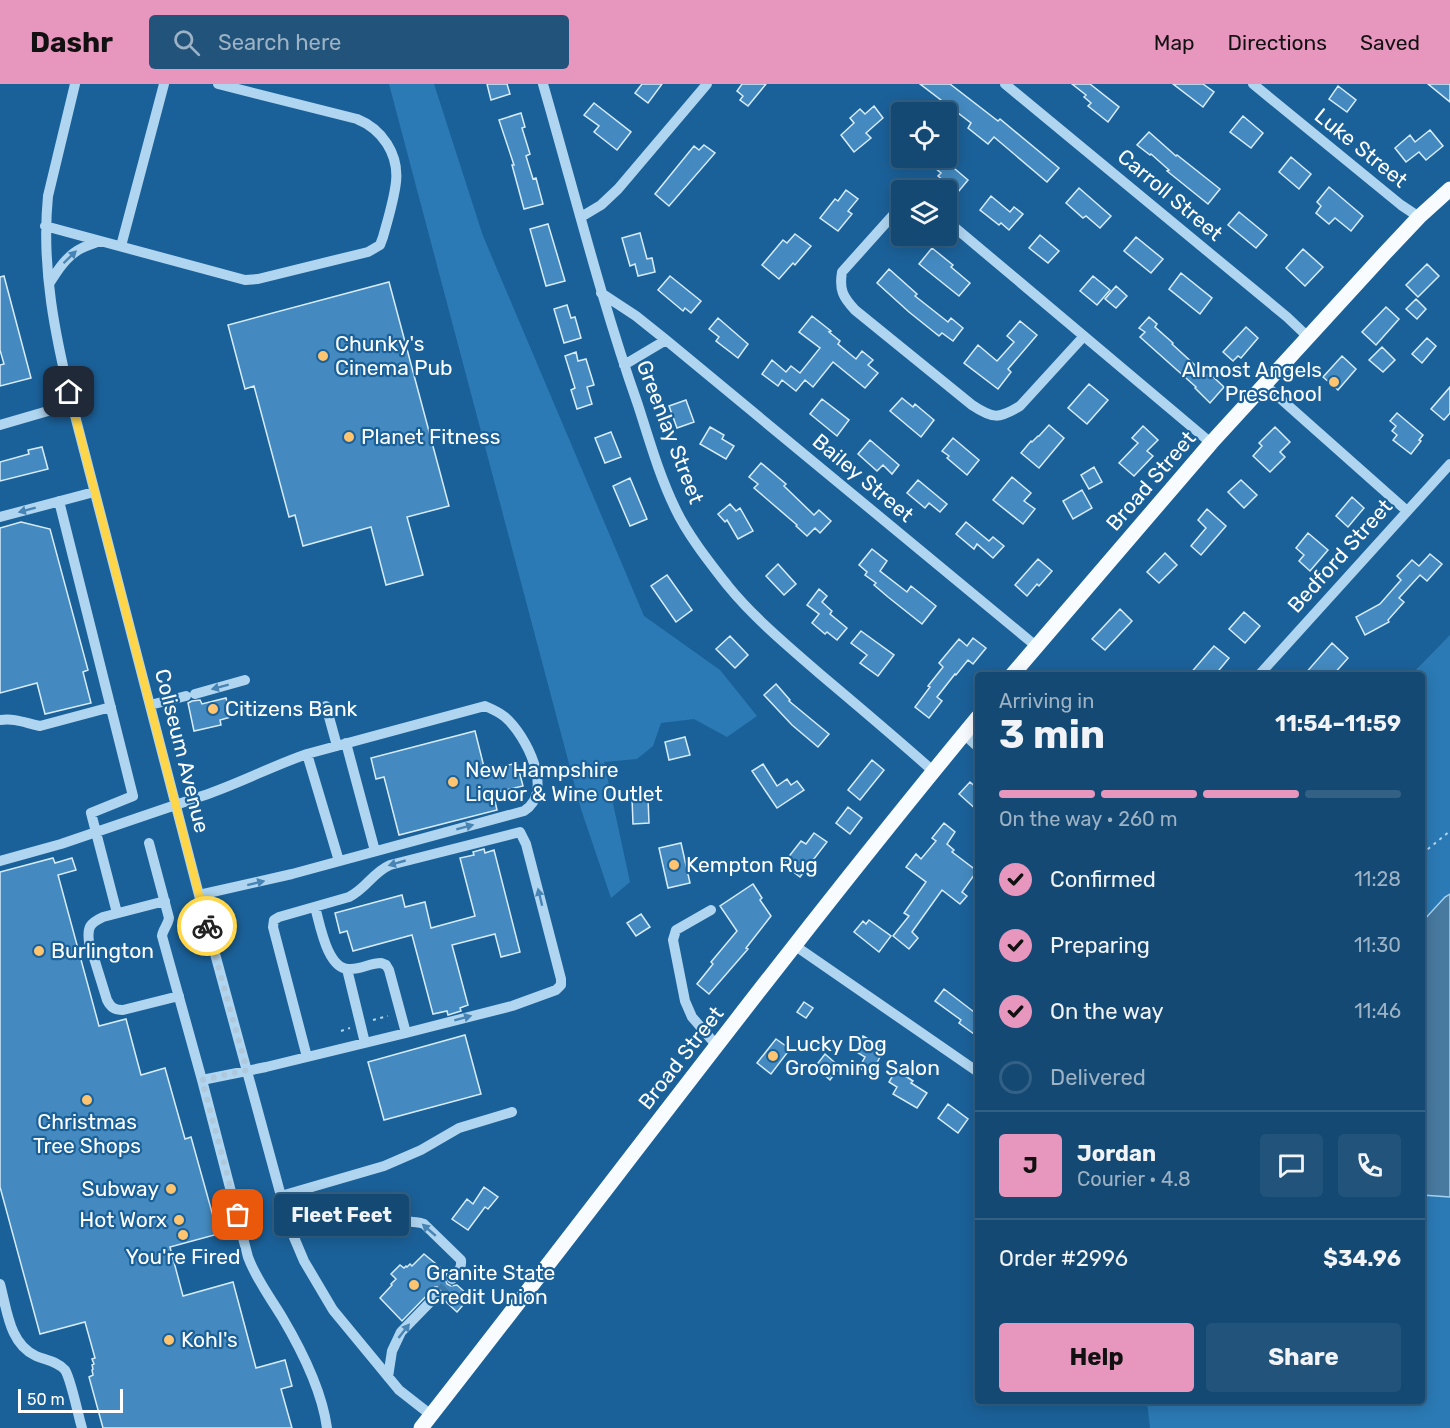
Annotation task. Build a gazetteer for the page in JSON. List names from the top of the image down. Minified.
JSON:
{"streets":{"main road":["Broad Street"],"street":["Luke Street","Carroll Street","Greenlay Street","Bailey Street","Bedford Street","Coliseum Avenue"]},"crossings":[["Luke Street","Broad Street"],["Carroll Street","Broad Street"],["Greenlay Street","Bailey Street"],["Greenlay Street","Broad Street"],["Bailey Street","Broad Street"],["Broad Street","Coliseum Avenue"]],"places":["Chunky's Cinema Pub","Almost Angels Preschool","Planet Fitness","Citizens Bank","New Hampshire Liquor & Wine Outlet","Kempton Rug","Burlington","Lucky Dog Grooming Salon","Christmas Tree Shops","Subway","Fleet Feet","Hot Worx","You're Fired","Granite State Credit Union","Kohl's"],"scale_bar":"50 m","page":{"header":"Dashr","search":"Search here","nav":["Map","Directions","Saved"],"heading":["3 min","Arriving in","11:54–11:59"],"panel":["Jordan","Courier · 4.8","Order #2996","$34.96"],"bar":"On the way · 260 m","list":[["Confirmed","11:28"],["Preparing","11:30"],["On the way","11:46"],"Delivered"],"round":"J","bubble":"Fleet Feet","buttons":["Help","Share"],"scale":"50 m"}}
